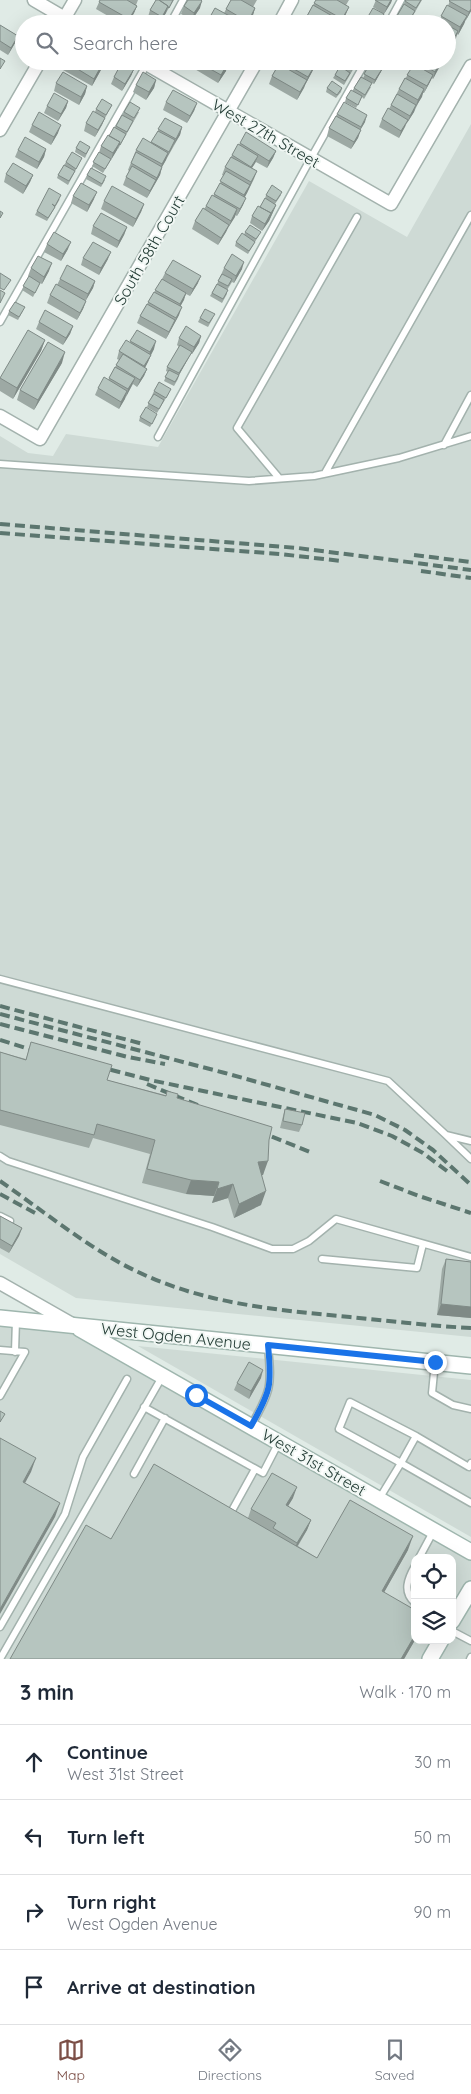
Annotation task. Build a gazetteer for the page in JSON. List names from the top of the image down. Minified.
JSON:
{"streets":{"main road":["West Ogden Avenue","West 31st Street"],"street":["West 27th Street","South 58th Court"]},"crossings":[["West 27th Street","South 58th Court"],["West Ogden Avenue","West 31st Street"]],"page":{"search":"Search here","heading":["3 min","Walk · 170 m"],"list":[["Continue","West 31st Street","30 m"],["Turn left","50 m"],["Turn right","West Ogden Avenue","90 m"],"Arrive at destination"],"nav":["Map","Directions","Saved"]}}
